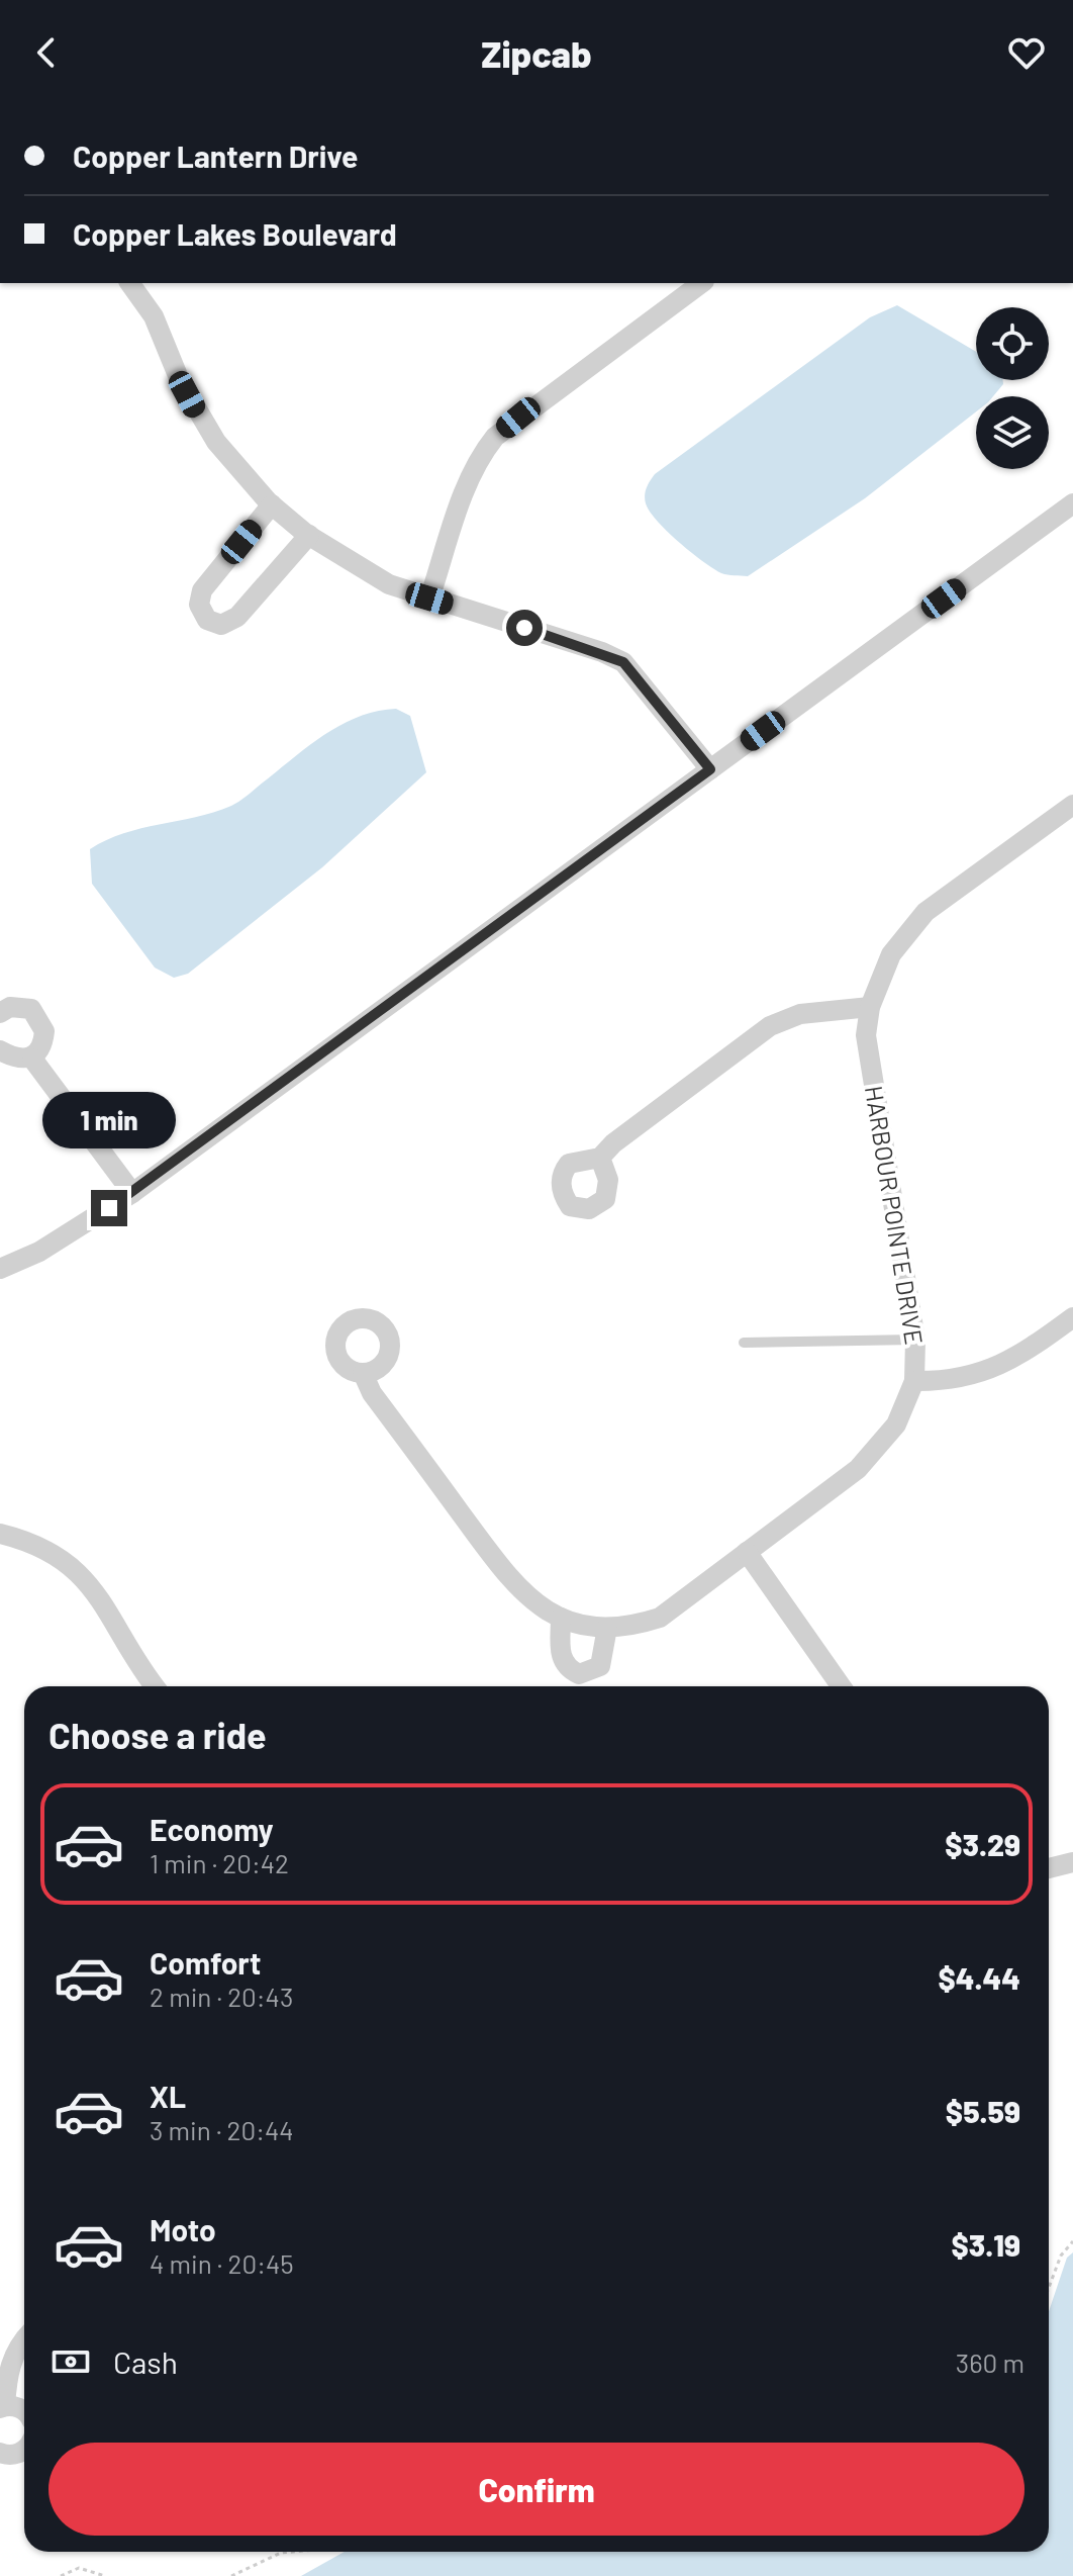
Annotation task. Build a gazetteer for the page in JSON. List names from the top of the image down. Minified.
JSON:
{"streets":{"street":["HARBOUR POINTE DRIVE"]},"page":{"header":"Zipcab","banner":["Copper Lantern Drive","Copper Lakes Boulevard"],"bubble":"1 min","heading":"Choose a ride","list":[{"name":"Economy","note":"1 min · 20:42","value":"$3.29"},{"name":"Comfort","note":"2 min · 20:43","value":"$4.44"},{"name":"XL","note":"3 min · 20:44","value":"$5.59"},{"name":"Moto","note":"4 min · 20:45","value":"$3.19"}],"pay":["Cash","360 m"],"buttons":"Confirm"}}
